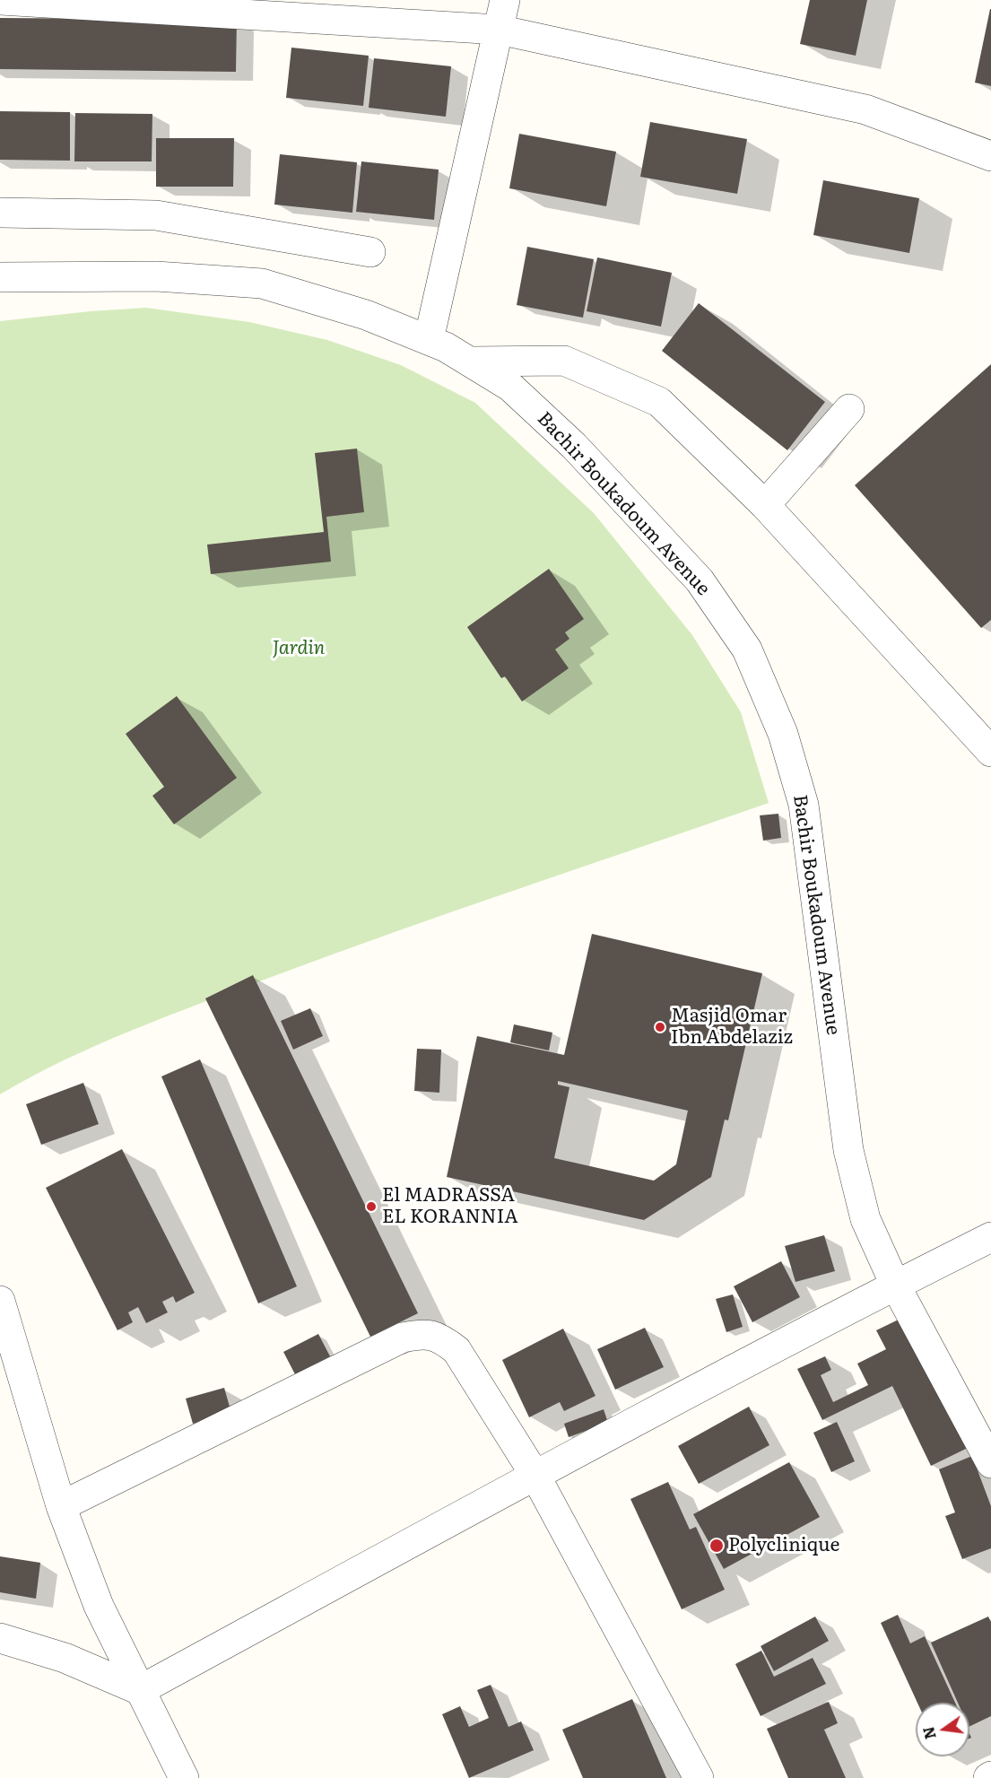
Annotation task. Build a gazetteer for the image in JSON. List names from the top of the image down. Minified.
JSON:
{"streets":{"street":["Bachir Boukadoum Avenue"]},"parks":["Jardin"],"places":["Masjid Omar Ibn Abdelaziz","El MADRASSA EL KORANNIA","Polyclinique"],"north":"left"}
